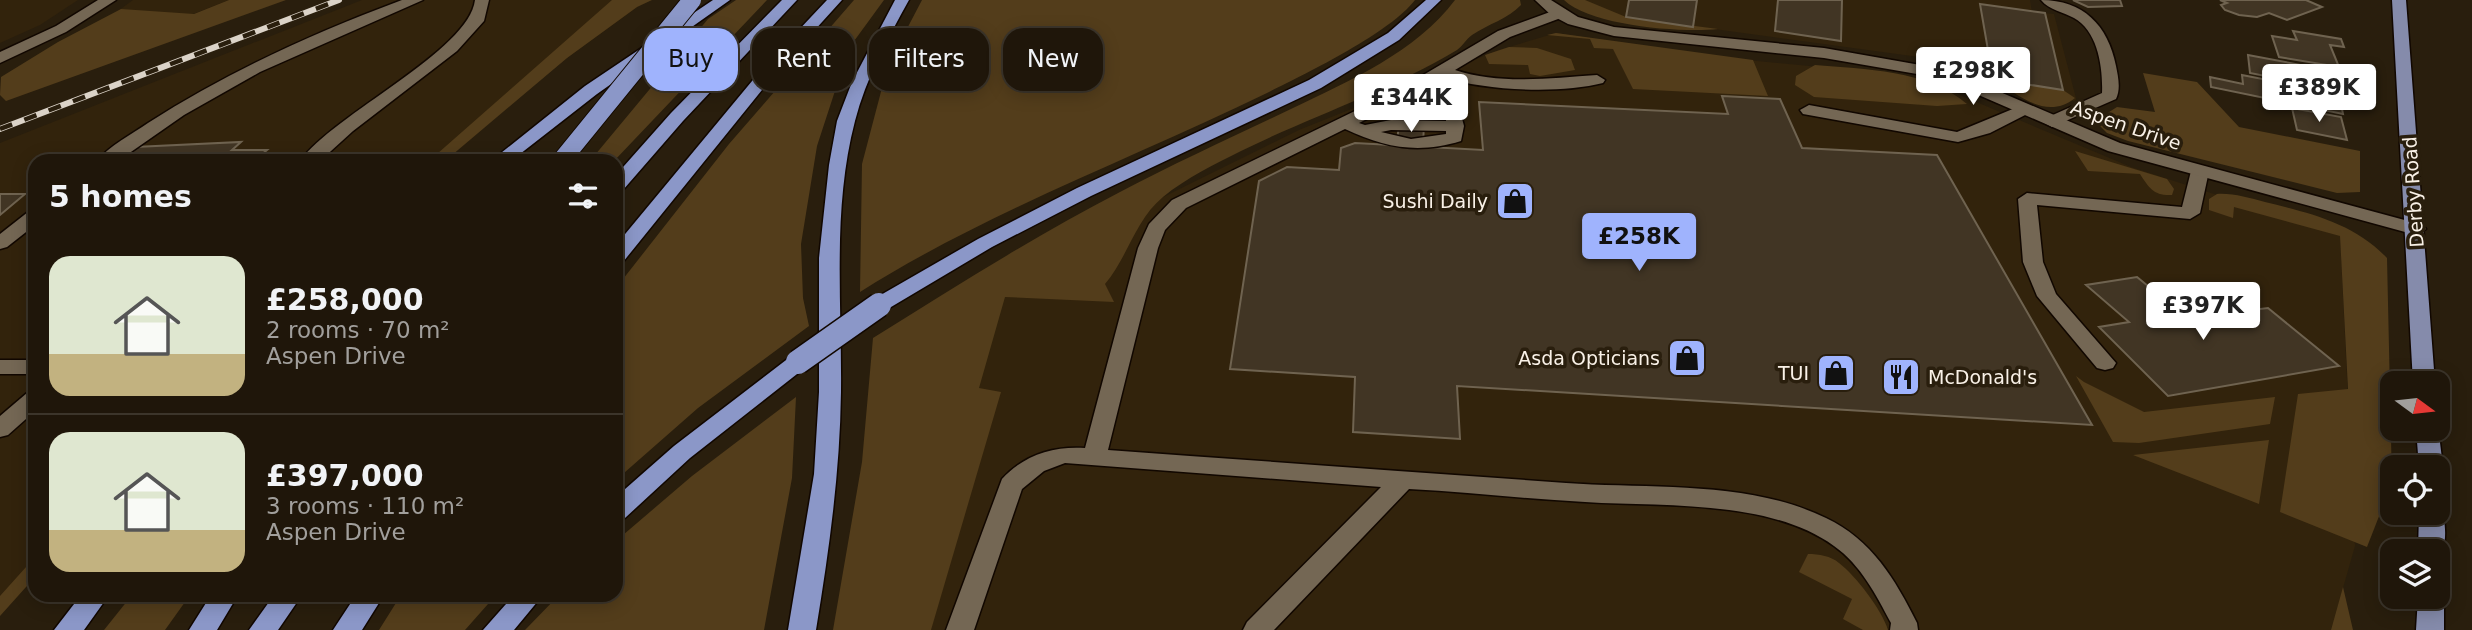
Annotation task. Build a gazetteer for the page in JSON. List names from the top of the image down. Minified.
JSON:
{"streets":{"main road":["Derby Road"],"street":["Aspen Drive"]},"crossings":[["Aspen Drive","Derby Road"]],"places":{"shop":["Sushi Daily","Asda Opticians","TUI"],"restaurant":["McDonald's"]},"north":"right","page":{"chip":["Buy","Rent","Filters","New"],"price":["£298K","£389K","£344K","£258K","£397K"],"heading":"5 homes","list":[{"name":"£258,000","note":"2 rooms · 70 m² · Aspen Drive"},{"name":"£397,000","note":"3 rooms · 110 m² · Aspen Drive"}]}}
